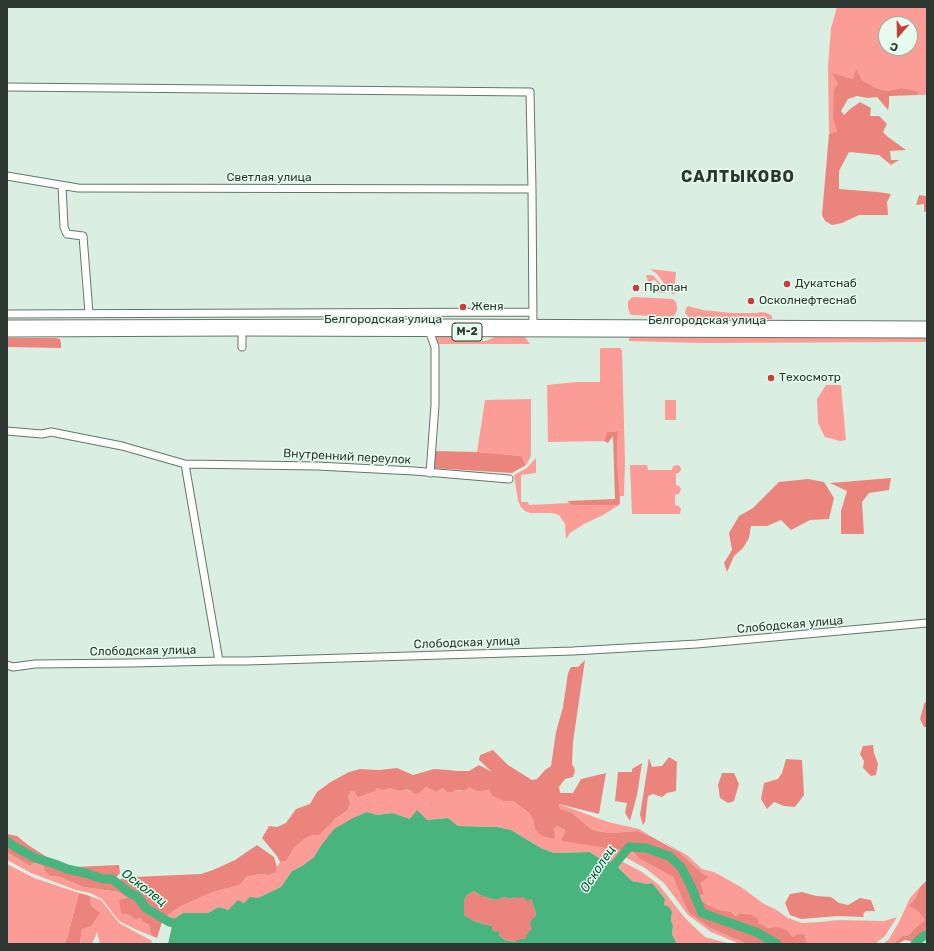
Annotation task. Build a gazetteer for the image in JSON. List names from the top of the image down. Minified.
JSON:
{"streets":{"main road":["Белгородская улица","М-2"],"street":["Светлая улица","Внутренний переулок","Слободская улица"]},"districts":["САЛТЫКОВО"],"water":["Осколец"],"places":["Дукатснаб","Пропан","Осколнефтеснаб","Женя","Техосмотр"],"north":"bottom"}
